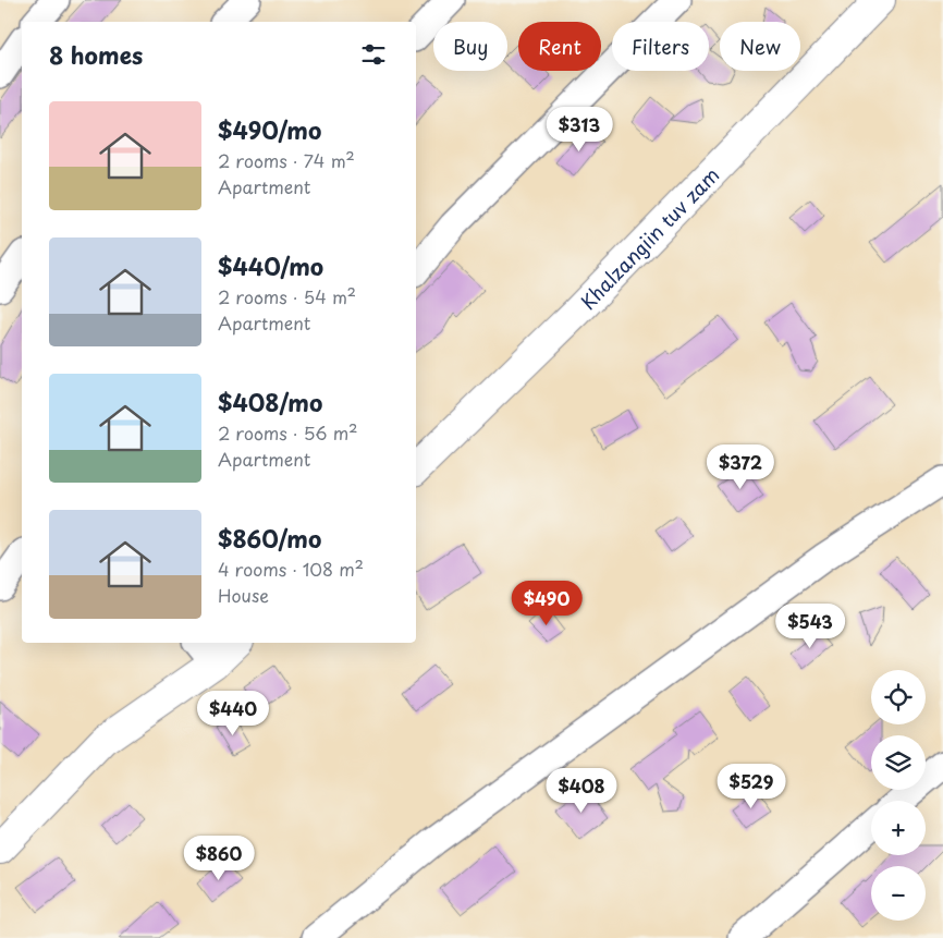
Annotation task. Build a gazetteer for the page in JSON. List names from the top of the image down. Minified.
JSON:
{"streets":{"street":["Khalzangiin tuv zam"]},"page":{"chip":["Buy","Rent","Filters","New"],"heading":"8 homes","list":[{"name":"$490/mo","note":"2 rooms · 74 m² · Apartment"},{"name":"$440/mo","note":"2 rooms · 54 m² · Apartment"},{"name":"$408/mo","note":"2 rooms · 56 m² · Apartment"},{"name":"$860/mo","note":"4 rooms · 108 m² · House"}],"price":["$313","$372","$490","$543","$440","$529","$408","$860"],"map_buttons":["+","−"]}}
